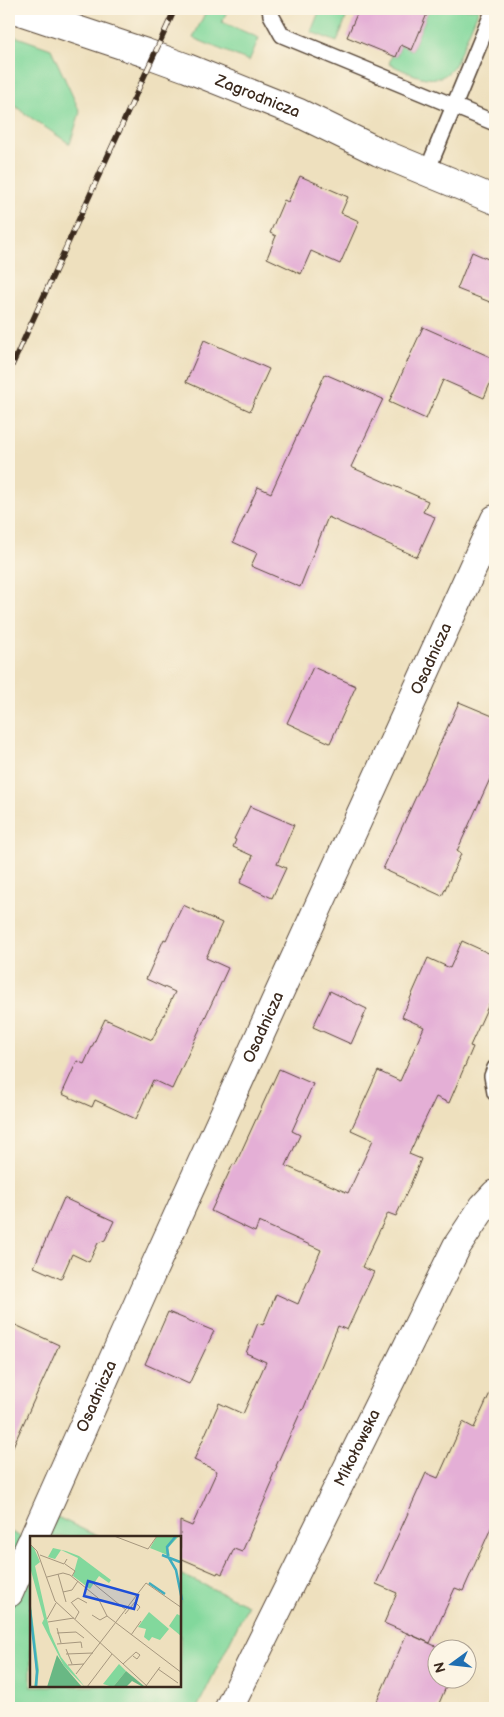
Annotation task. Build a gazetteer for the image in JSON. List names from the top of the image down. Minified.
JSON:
{"streets":{"street":["Zagrodnicza","Osadnicza","Mikołowska"]},"north":"left"}
